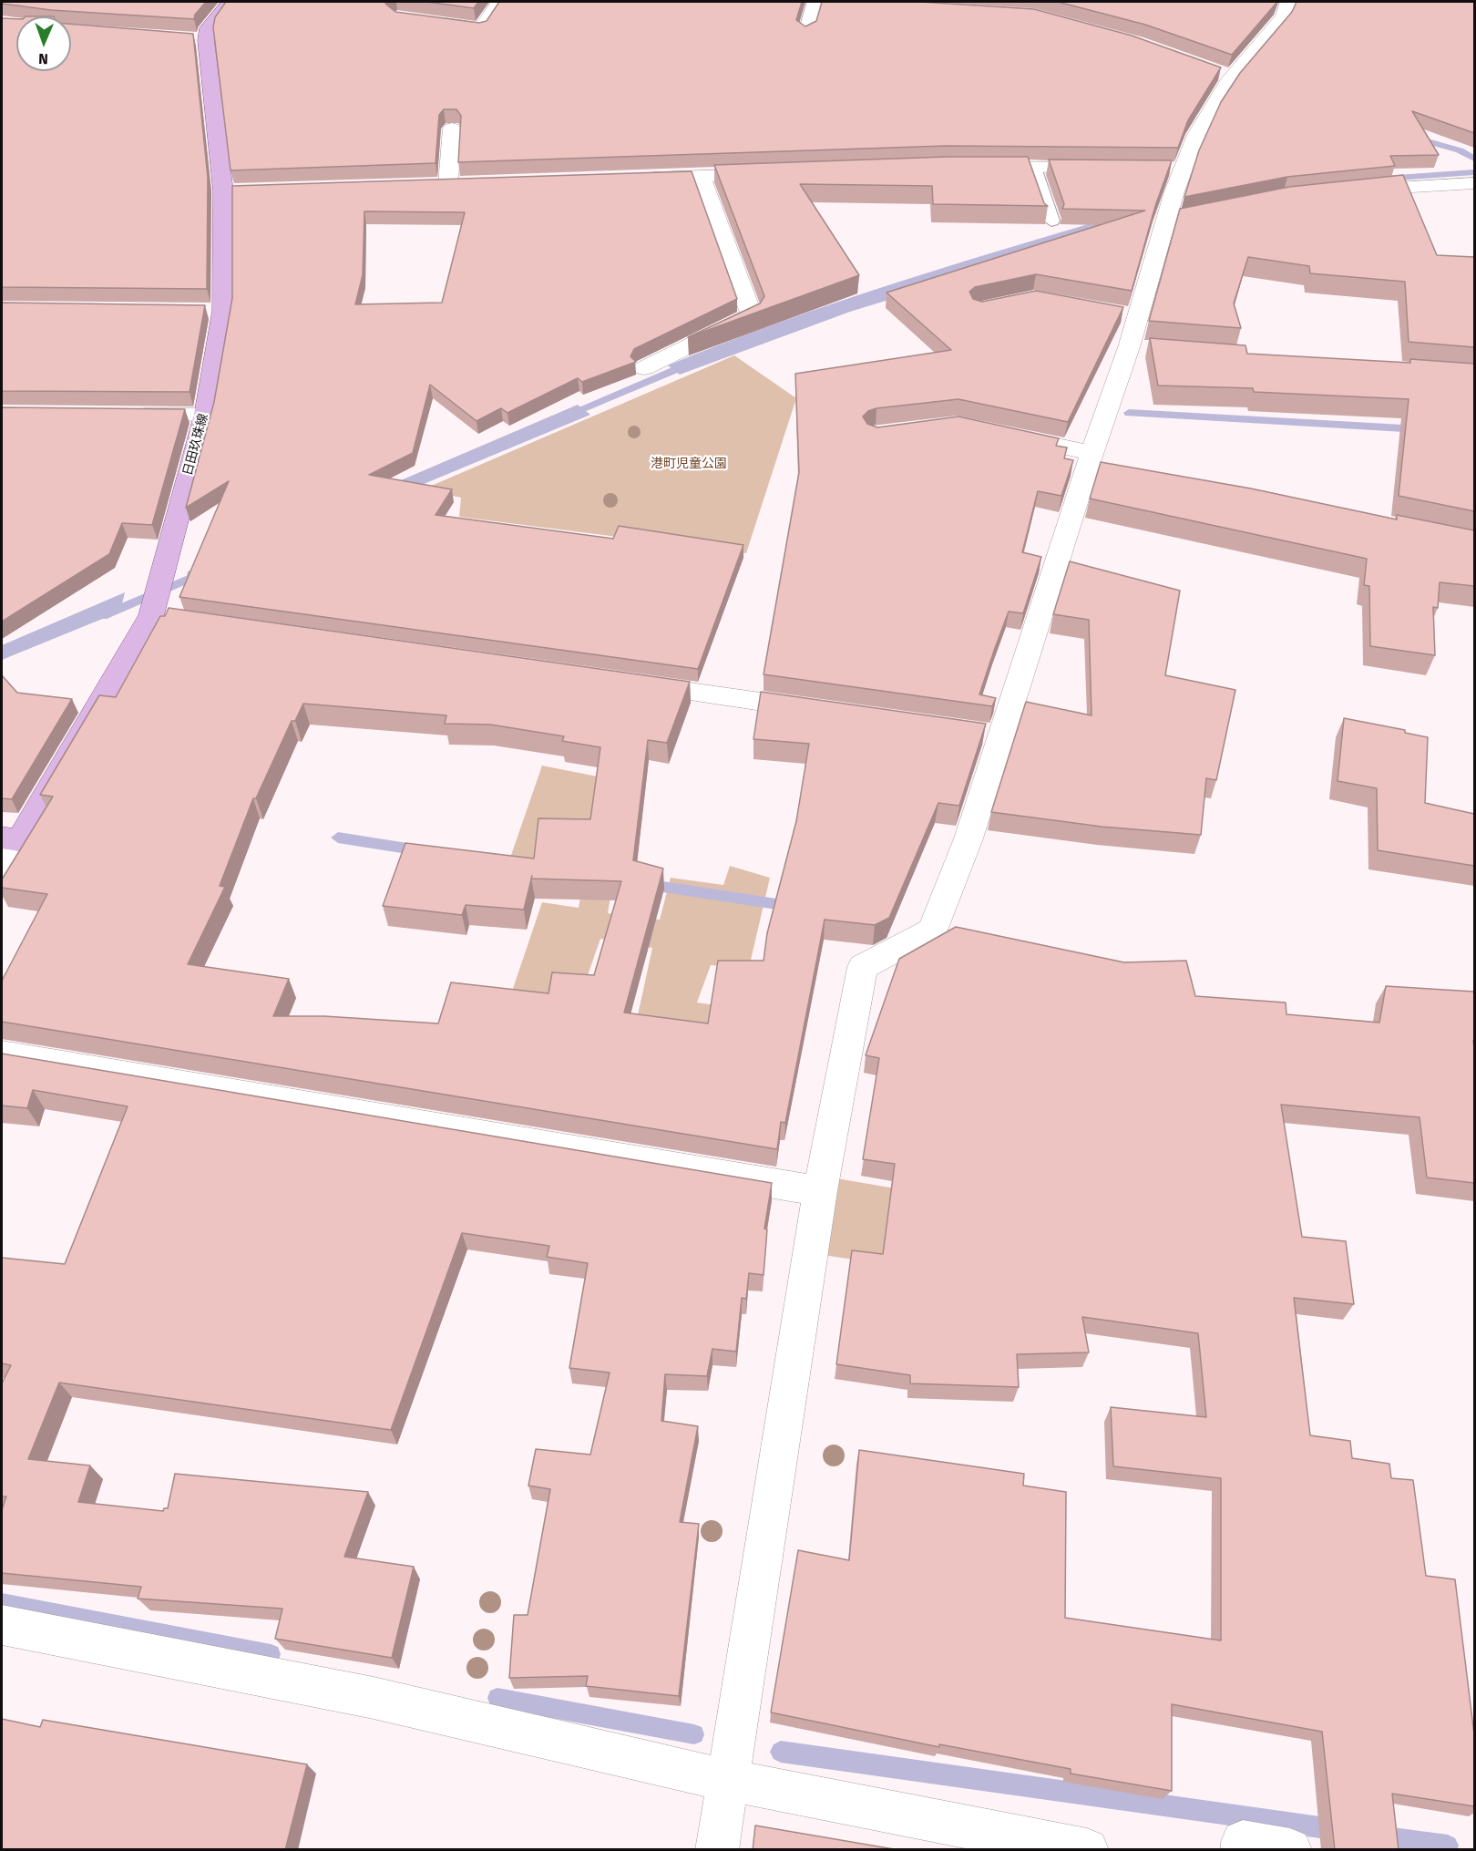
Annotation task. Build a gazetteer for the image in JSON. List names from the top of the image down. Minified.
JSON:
{"streets":{"main road":["日田玖珠線"]},"parks":["港町児童公園"],"north":"bottom"}
